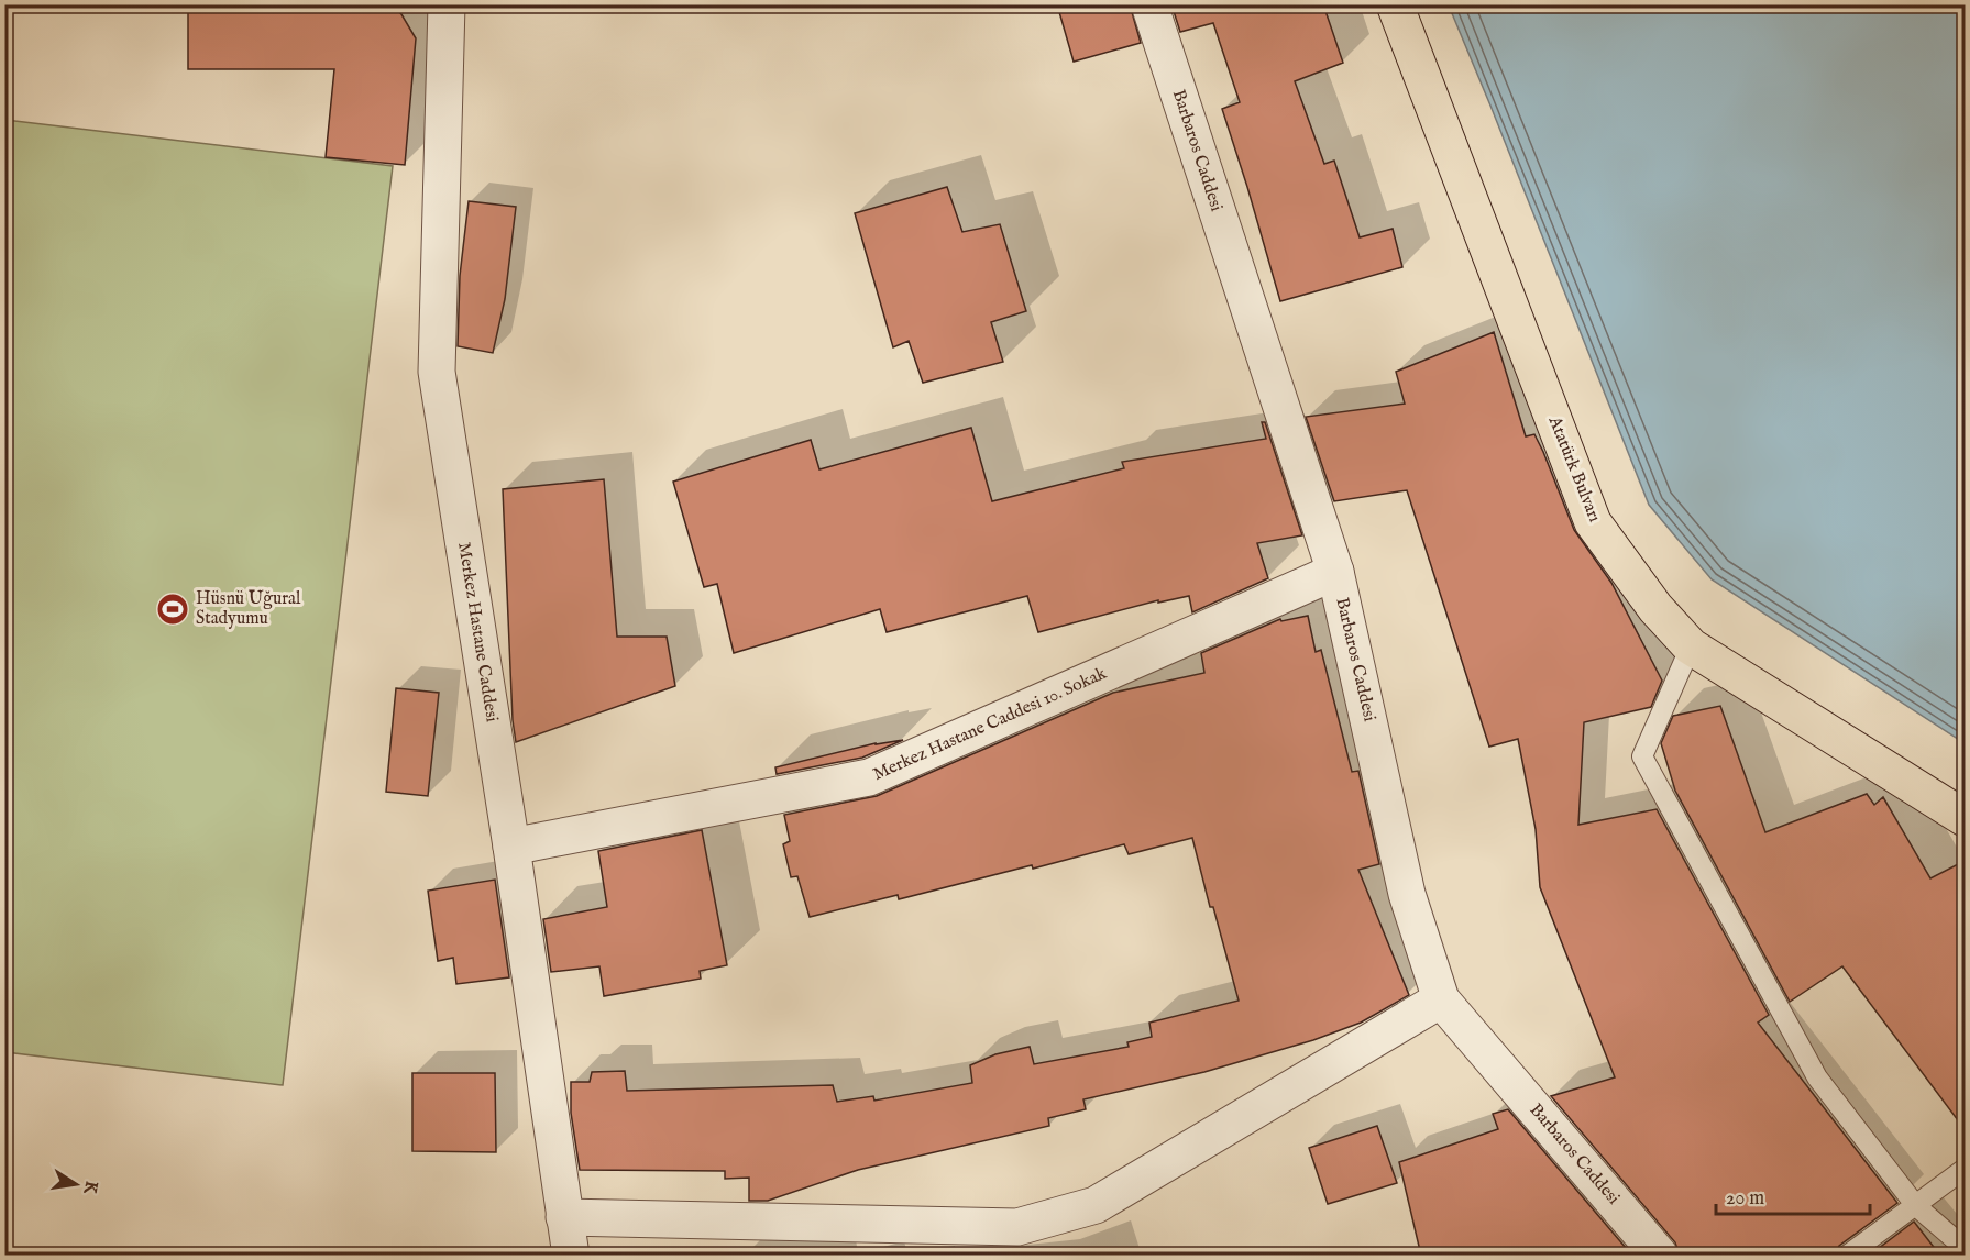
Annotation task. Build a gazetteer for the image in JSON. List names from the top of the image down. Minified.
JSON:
{"streets":{"main road":["Atatürk Bulvarı"],"street":["Barbaros Caddesi","Merkez Hastane Caddesi","Merkez Hastane Caddesi 10. Sokak"]},"crossings":[["Barbaros Caddesi","Merkez Hastane Caddesi 10. Sokak"],["Merkez Hastane Caddesi","Merkez Hastane Caddesi 10. Sokak"]],"places":{"sports":["Hüsnü Uğural Stadyumu"]},"scale_bar":"20 m","north":"right"}
